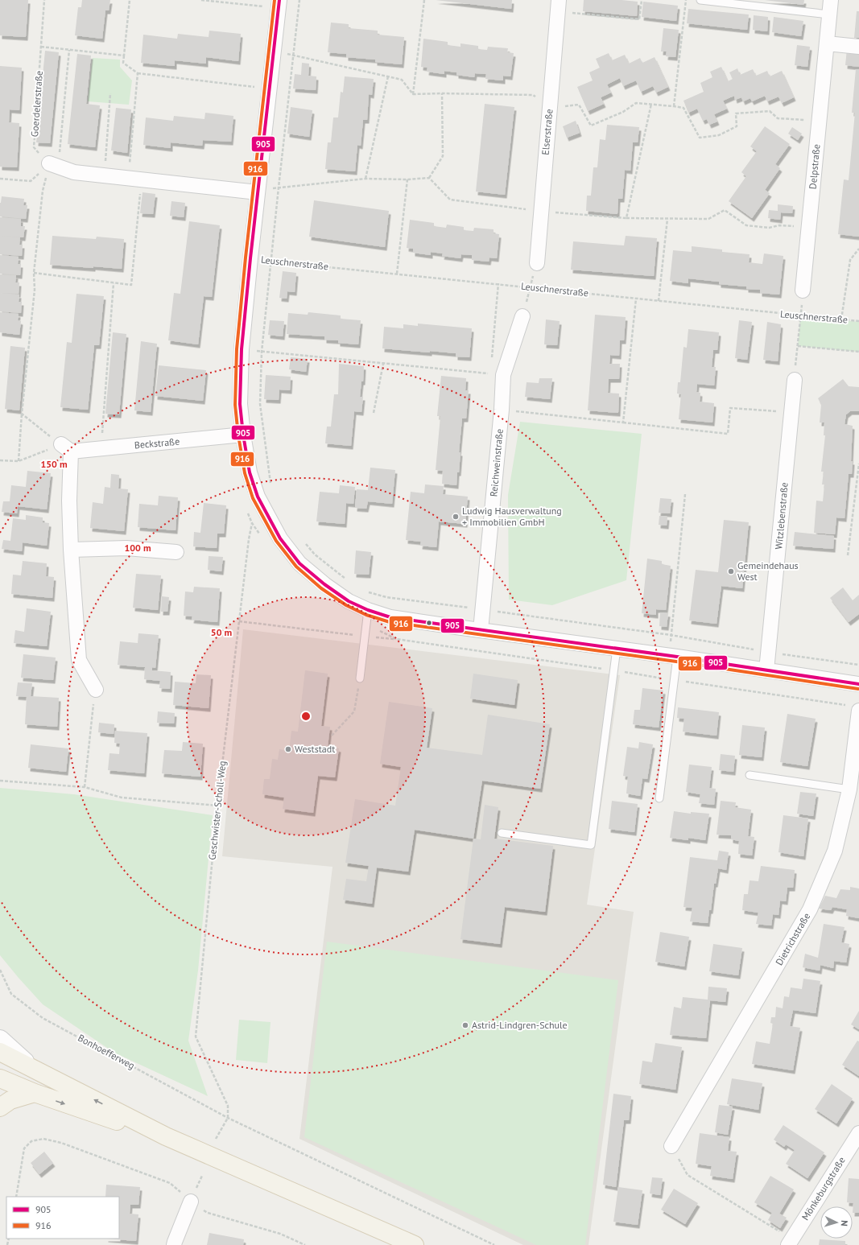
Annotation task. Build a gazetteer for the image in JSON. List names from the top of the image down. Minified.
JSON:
{"streets":{"street":["Elserstraße","Delpstraße","Beckstraße","Reichweinstraße","Witzlebenstraße","Dietrichstraße","Mönkeburgstraße"],"path":["Goerdelerstraße","Leuschnerstraße","Geschwister-Scholl-Weg","Bonhoefferweg"]},"crossings":[["Geschwister-Scholl-Weg","Bonhoefferweg"]],"places":["Ludwig Hausverwaltung + Immobilien GmbH","Gemeindehaus West","Weststadt","Astrid-Lindgren-Schule"],"lines":["transit line 905","transit line 916"],"legend":["905","916"],"north":"right","rings":["150 m","100 m","50 m"]}
